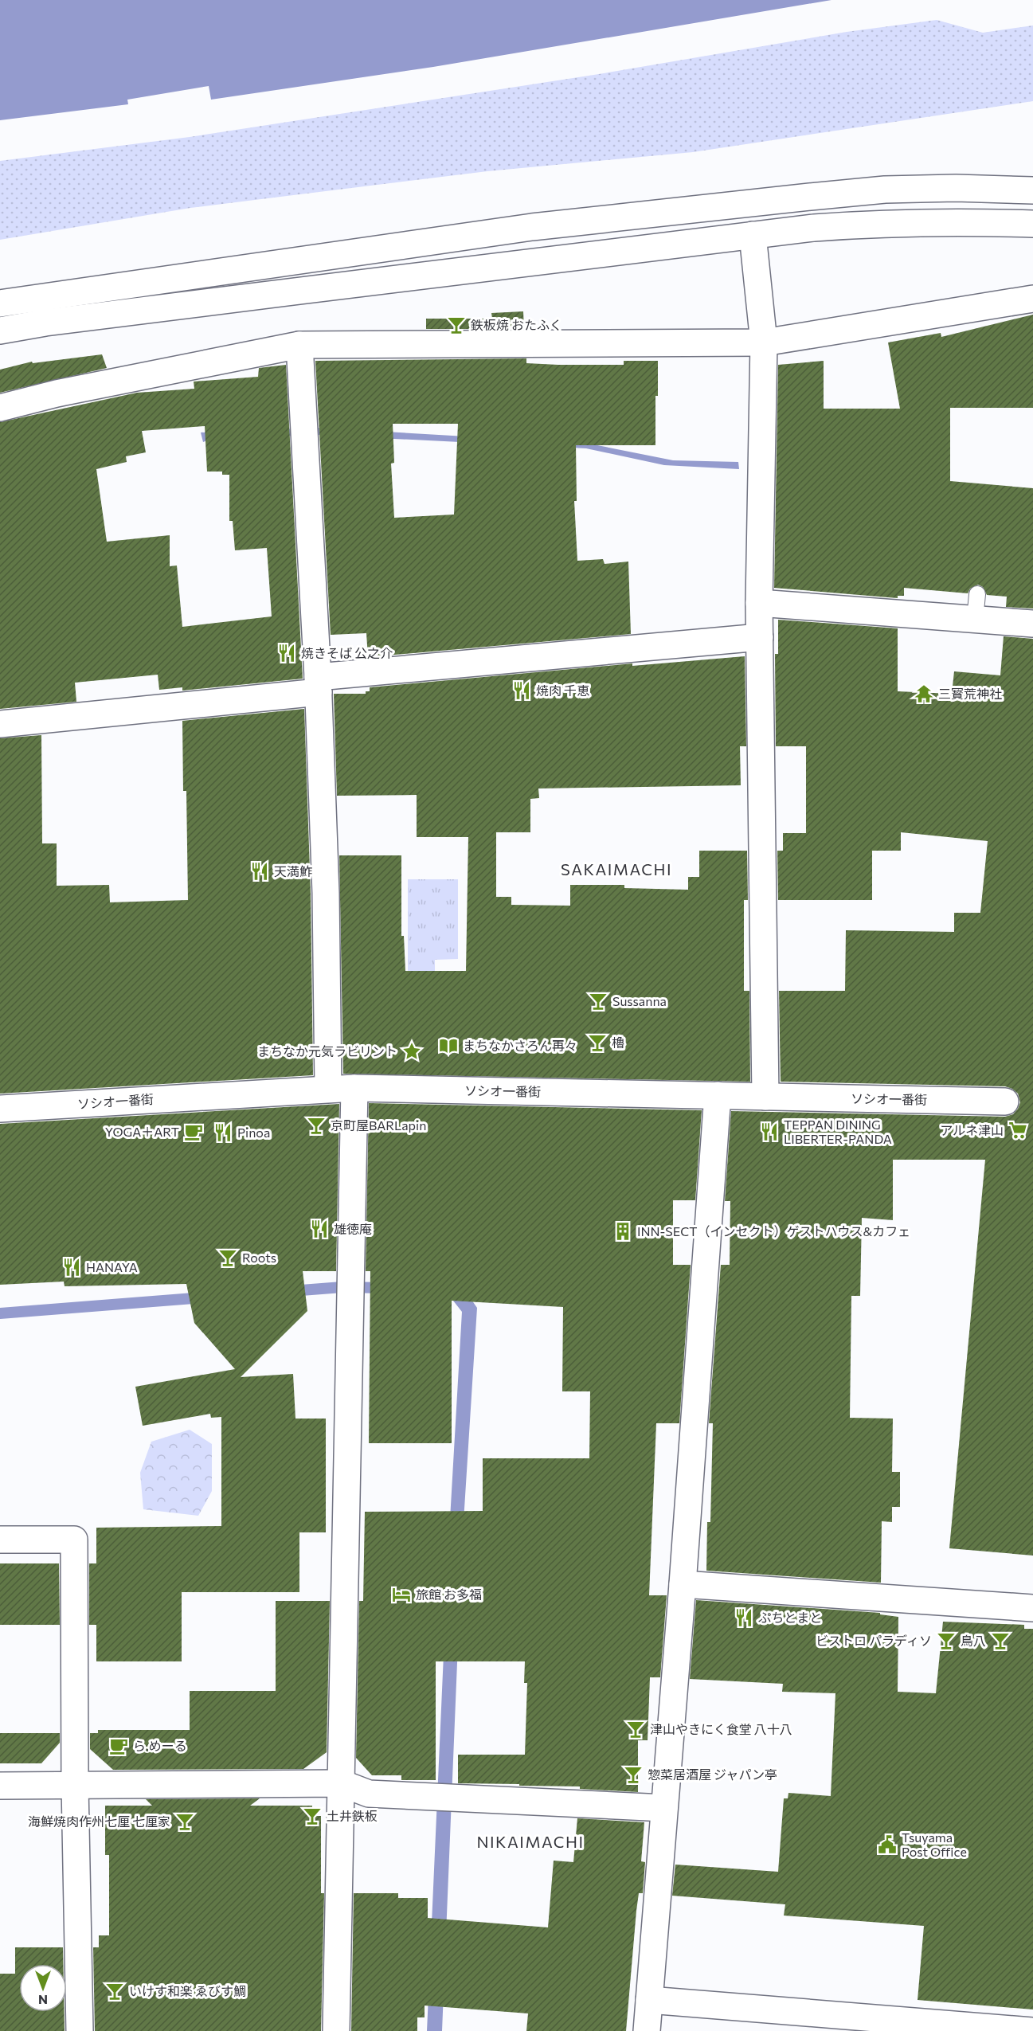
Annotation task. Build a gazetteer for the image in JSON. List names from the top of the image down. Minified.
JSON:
{"streets":{"street":["ソシオ一番街"]},"districts":["SAKAIMACHI","NIKAIMACHI"],"places":{"bar":["鉄板焼 おたふく","Sussanna","櫓","京町屋BARLapin","Roots","ビストロ パラディソ","鳥八","津山やきにく食堂 八十八","惣菜居酒屋 ジャパン亭","土井鉄板","海鮮焼肉作州七厘 七厘家","いけす和楽 ゑびす鯛"],"restaurant":["焼きそば 公之介","焼肉 千恵","天満鮓","TEPPAN DINING LIBERTER-PANDA","Pinoa","雄徳庵","HANAYA","ぷちとまと"],"temple":["三寳荒神社"],"library":["まちなかさろん再々"],"place":["まちなか元気ラビリント"],"supermarket":["アルネ津山"],"cafe":["YOGA＋ART","ら.めーる"],"building":["INN-SECT（インセクト）ゲストハウス&カフェ"],"hotel":["旅館 お多福"],"public building":["Tsuyama Post Office"]},"north":"bottom"}
